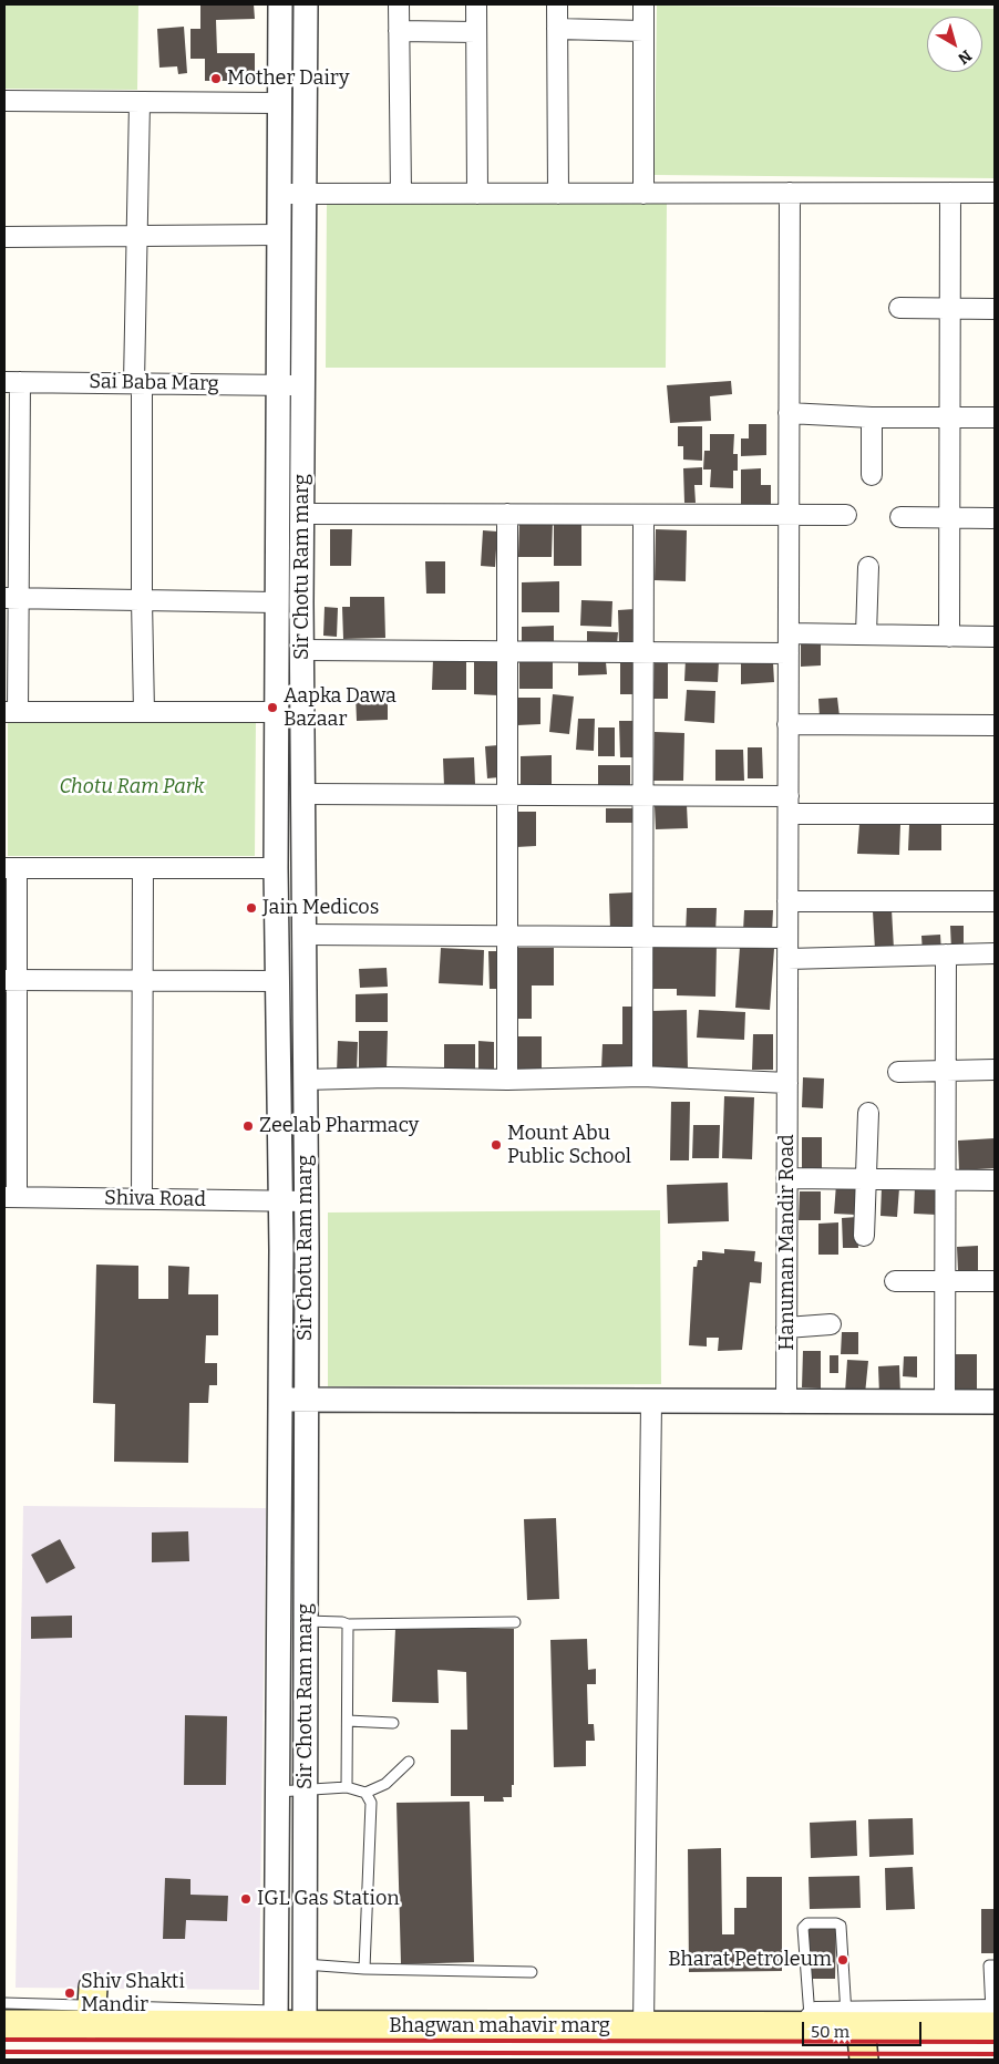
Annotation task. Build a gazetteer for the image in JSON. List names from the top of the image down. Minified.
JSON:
{"streets":{"main road":["Bhagwan mahavir marg"],"street":["Sai Baba Marg","Sir Chotu Ram marg","Shiva Road","Hanuman Mandir Road"]},"crossings":[["Sai Baba Marg","Sir Chotu Ram marg"],["Sir Chotu Ram marg","Shiva Road"],["Sir Chotu Ram marg","Bhagwan mahavir marg"]],"parks":["Chotu Ram Park"],"places":["Mother Dairy","Aapka Dawa Bazaar","Jain Medicos","Zeelab Pharmacy","Mount Abu Public School","IGL Gas Station","Bharat Petroleum","Shiv Shakti Mandir"],"scale_bar":"50 m","north":"bottom right"}
